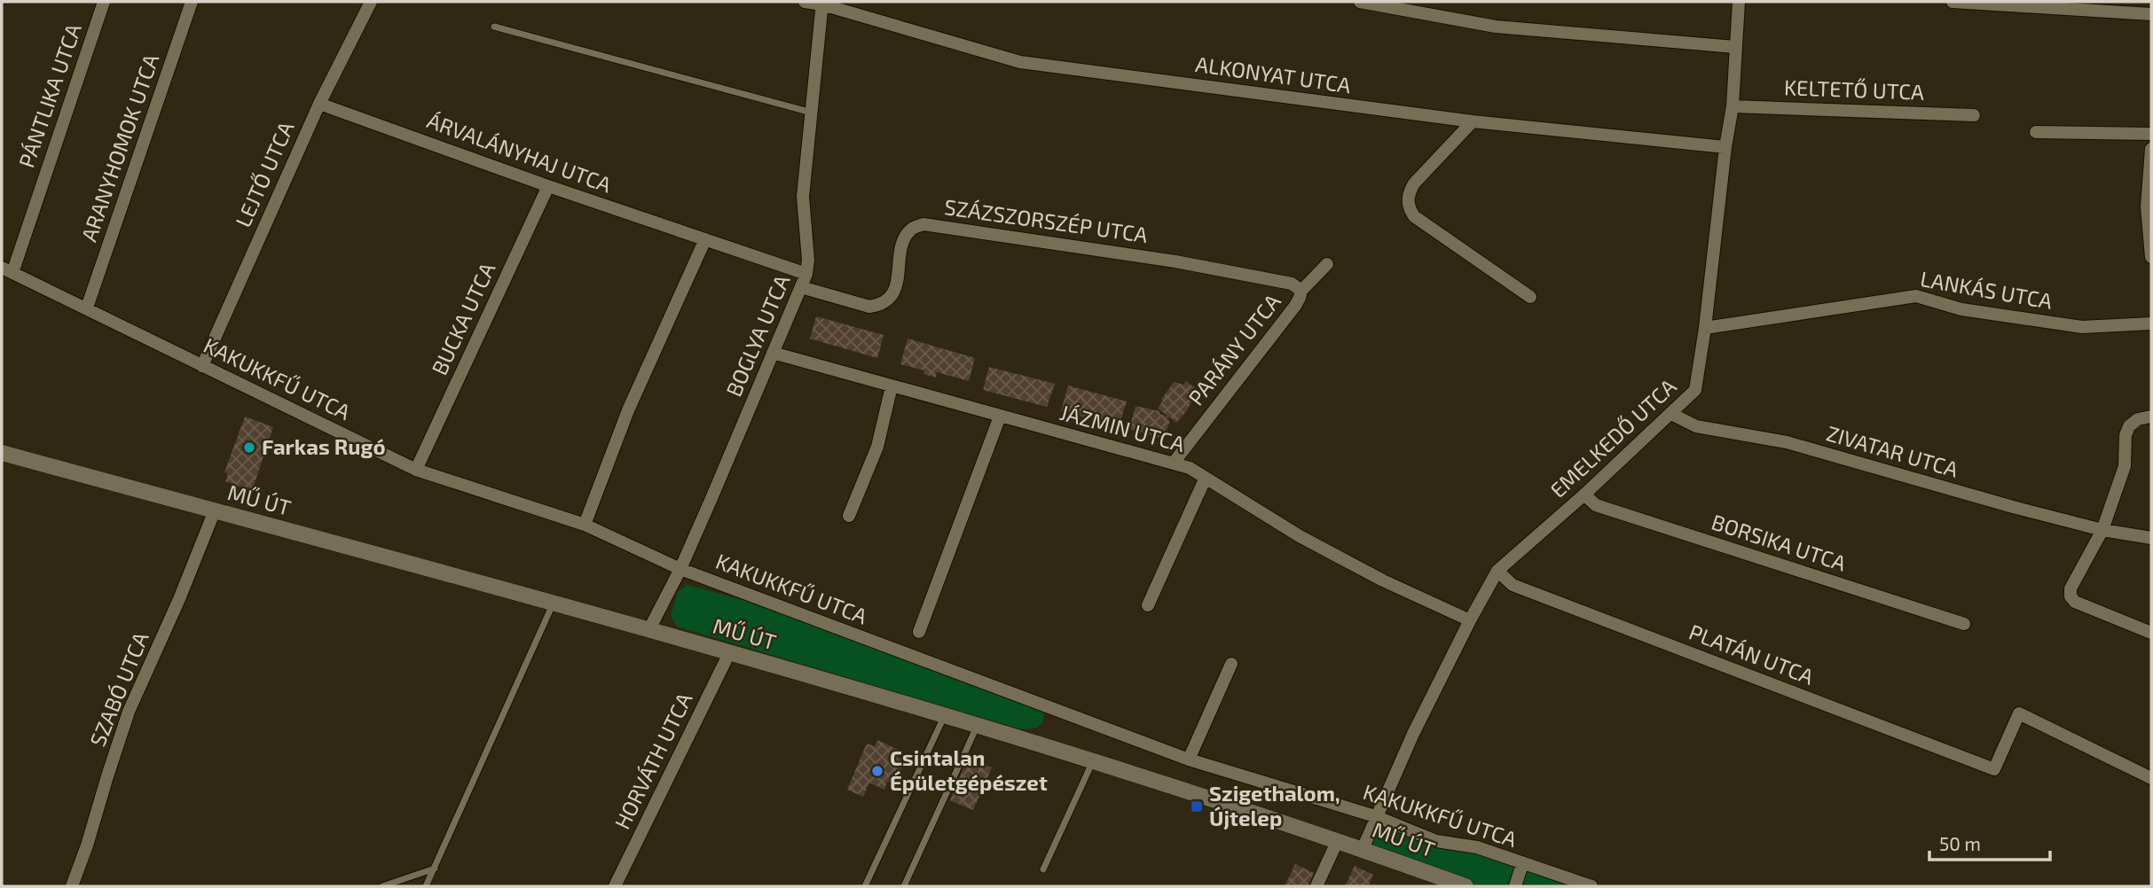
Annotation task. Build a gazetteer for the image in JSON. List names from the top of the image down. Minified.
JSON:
{"streets":{"street":["ALKONYAT UTCA","KELTETŐ UTCA","PÁNTLIKA UTCA","ARANYHOMOK UTCA","ÁRVALÁNYHAJ UTCA","LEJTŐ UTCA","SZÁZSZORSZÉP UTCA","LANKÁS UTCA","BUCKA UTCA","BOGLYA UTCA","PARÁNY UTCA","KAKUKKFŰ UTCA","JÁZMIN UTCA","EMELKEDŐ UTCA","ZIVATAR UTCA","MŰ ÚT","BORSIKA UTCA","PLATÁN UTCA","SZABÓ UTCA","HORVÁTH UTCA"]},"crossings":[["ALKONYAT UTCA","BOGLYA UTCA"],["ALKONYAT UTCA","EMELKEDŐ UTCA"],["KELTETŐ UTCA","EMELKEDŐ UTCA"],["PÁNTLIKA UTCA","KAKUKKFŰ UTCA"],["ARANYHOMOK UTCA","KAKUKKFŰ UTCA"],["ÁRVALÁNYHAJ UTCA","LEJTŐ UTCA"],["ÁRVALÁNYHAJ UTCA","BUCKA UTCA"],["ÁRVALÁNYHAJ UTCA","BOGLYA UTCA"],["LEJTŐ UTCA","KAKUKKFŰ UTCA"],["SZÁZSZORSZÉP UTCA","BOGLYA UTCA"],["SZÁZSZORSZÉP UTCA","PARÁNY UTCA"],["LANKÁS UTCA","EMELKEDŐ UTCA"],["BUCKA UTCA","KAKUKKFŰ UTCA"],["BOGLYA UTCA","KAKUKKFŰ UTCA"],["BOGLYA UTCA","JÁZMIN UTCA"],["BOGLYA UTCA","MŰ ÚT"],["PARÁNY UTCA","JÁZMIN UTCA"],["KAKUKKFŰ UTCA","EMELKEDŐ UTCA"],["JÁZMIN UTCA","EMELKEDŐ UTCA"],["EMELKEDŐ UTCA","ZIVATAR UTCA"],["EMELKEDŐ UTCA","MŰ ÚT"],["EMELKEDŐ UTCA","BORSIKA UTCA"],["EMELKEDŐ UTCA","PLATÁN UTCA"],["MŰ ÚT","SZABÓ UTCA"],["MŰ ÚT","HORVÁTH UTCA"]],"places":{"other":["Farkas Rugó","Csintalan Épületgépészet"],"transit":["Szigethalom, Újtelep"]},"scale_bar":"50 m"}
